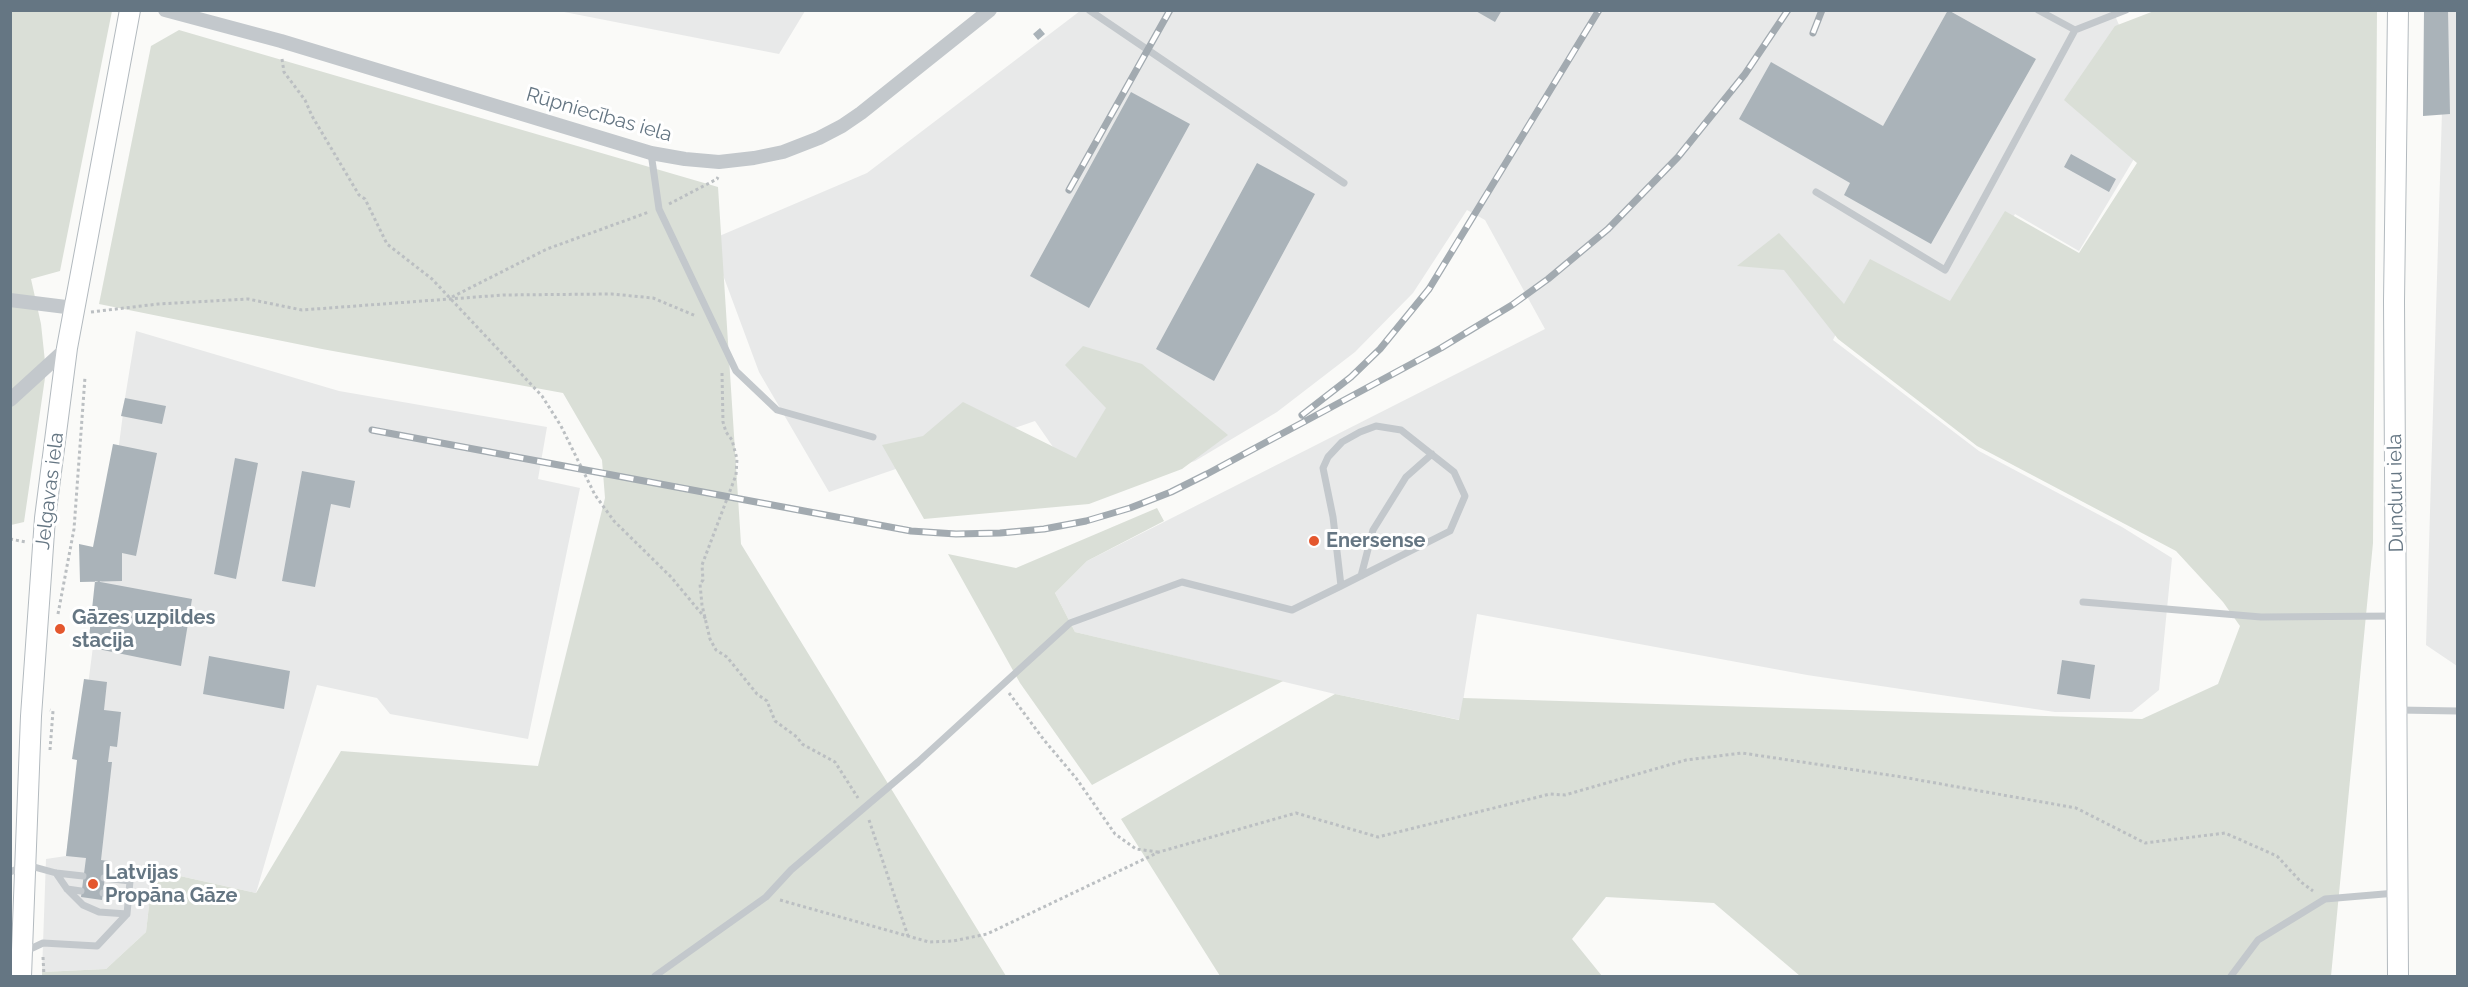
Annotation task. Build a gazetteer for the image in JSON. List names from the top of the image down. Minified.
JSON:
{"streets":{"street":["Rūpniecības iela","Jelgavas iela","Dunduru iela"]},"places":["Enersense","Gāzes uzpildes stacija","Latvijas Propāna Gāze"]}
